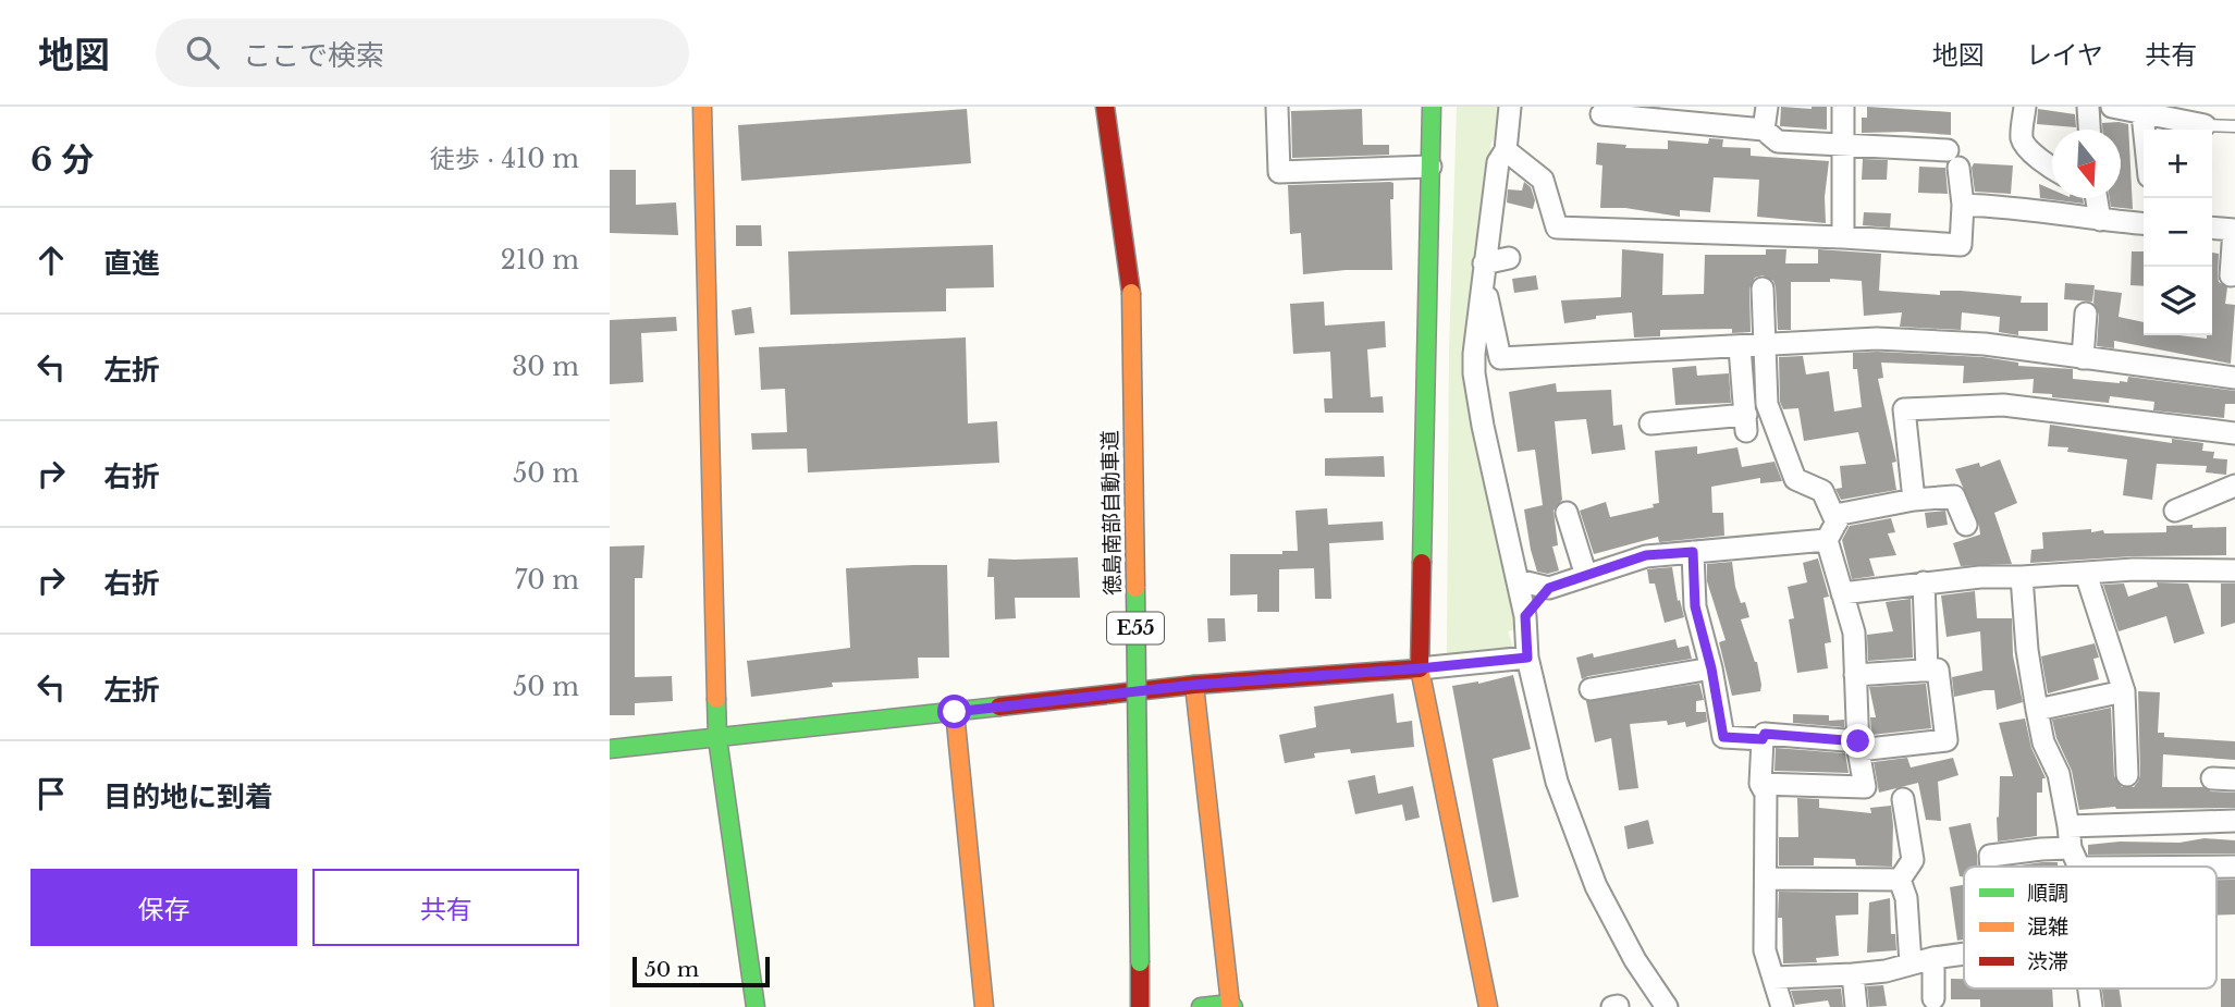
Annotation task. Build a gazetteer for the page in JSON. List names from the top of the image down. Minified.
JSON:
{"streets":{"main road":["徳島南部自動車道","E55"]},"legend":["順調","混雑","渋滞"],"scale_bar":"50 m","north":"bottom","page":{"header":"地図","search":"ここで検索","nav":["地図","レイヤ","共有"],"heading":["6 分","徒歩 · 410 m"],"map_buttons":["+","−"],"list":[["直進","210 m"],["左折","30 m"],["右折","50 m"],["右折","70 m"],["左折","50 m"],"目的地に到着"],"buttons":["保存","共有"],"scale":"50 m"}}
